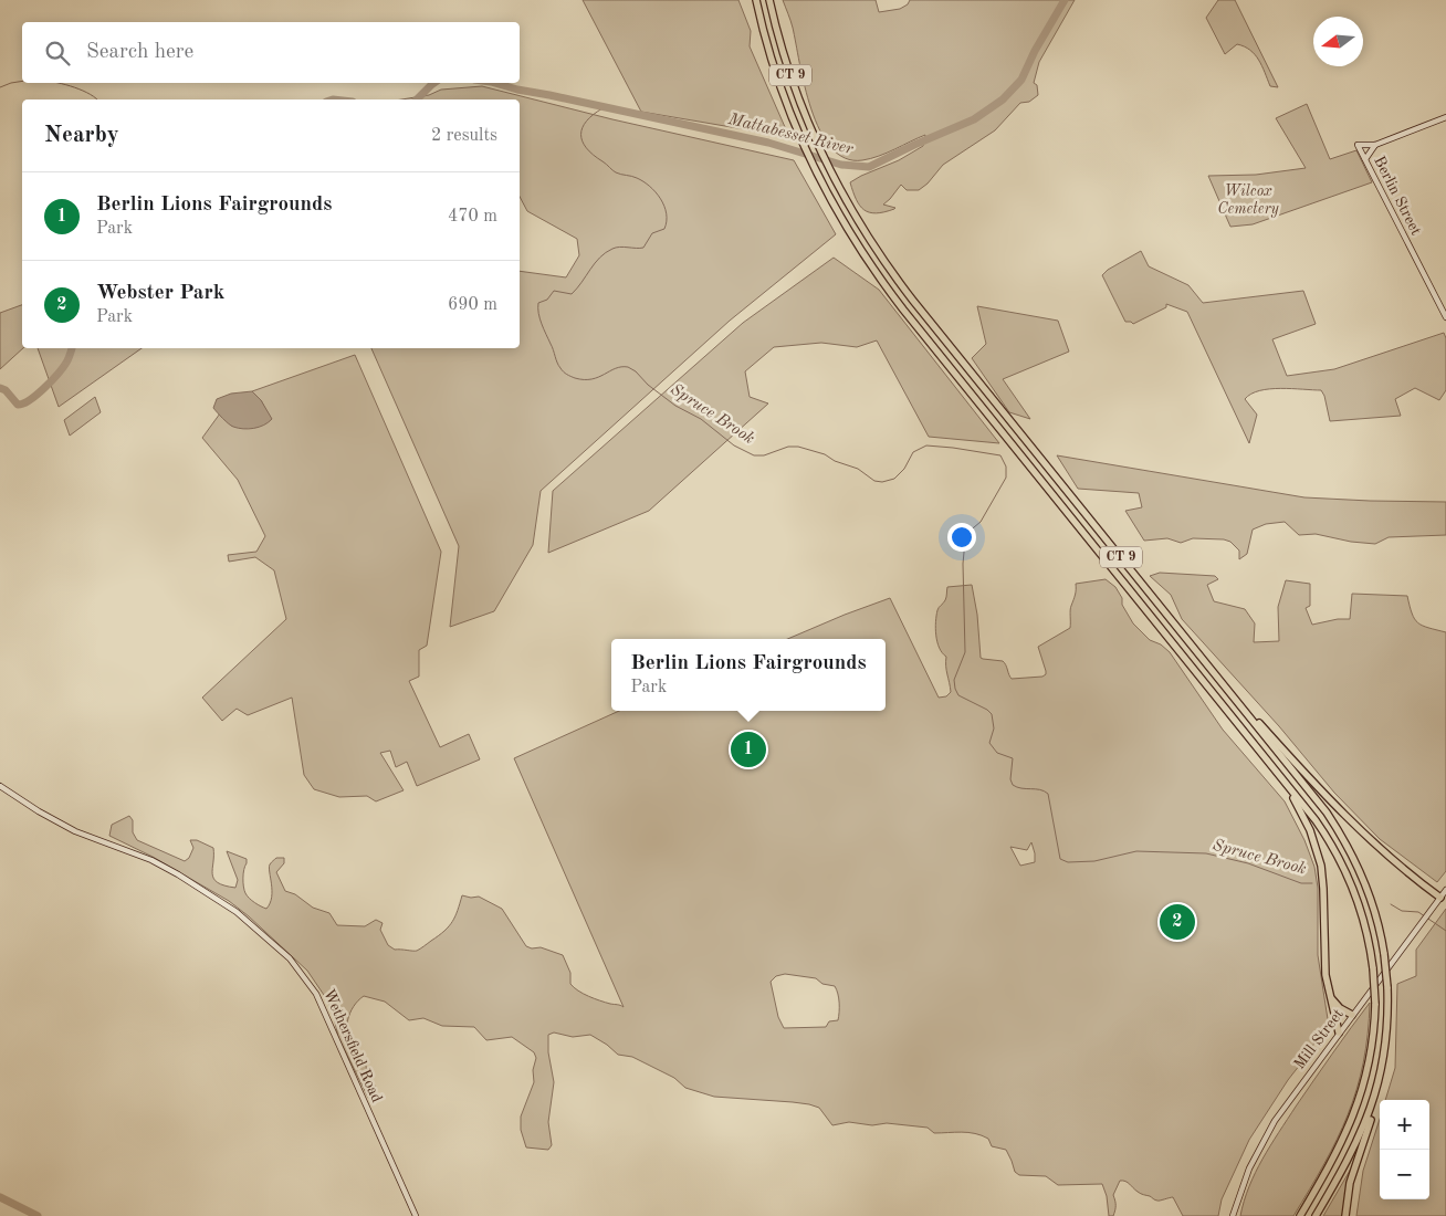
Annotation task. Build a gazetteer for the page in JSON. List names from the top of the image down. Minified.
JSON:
{"streets":{"highway":["CT 9"],"street":["Berlin Street","Mill Street","Wethersfield Road"]},"water":["Mattabesset River","Spruce Brook"],"parks":["Wilcox Cemetery"],"north":"left","page":{"search":"Search here","heading":["Nearby","2 results"],"list":[{"mark":"1","name":"Berlin Lions Fairgrounds","note":"Park","value":"470 m"},{"mark":"2","name":"Webster Park","note":"Park","value":"690 m"}],"popup":["Berlin Lions Fairgrounds","Park"],"pins":["1","2"],"map_buttons":["+","−"]}}
